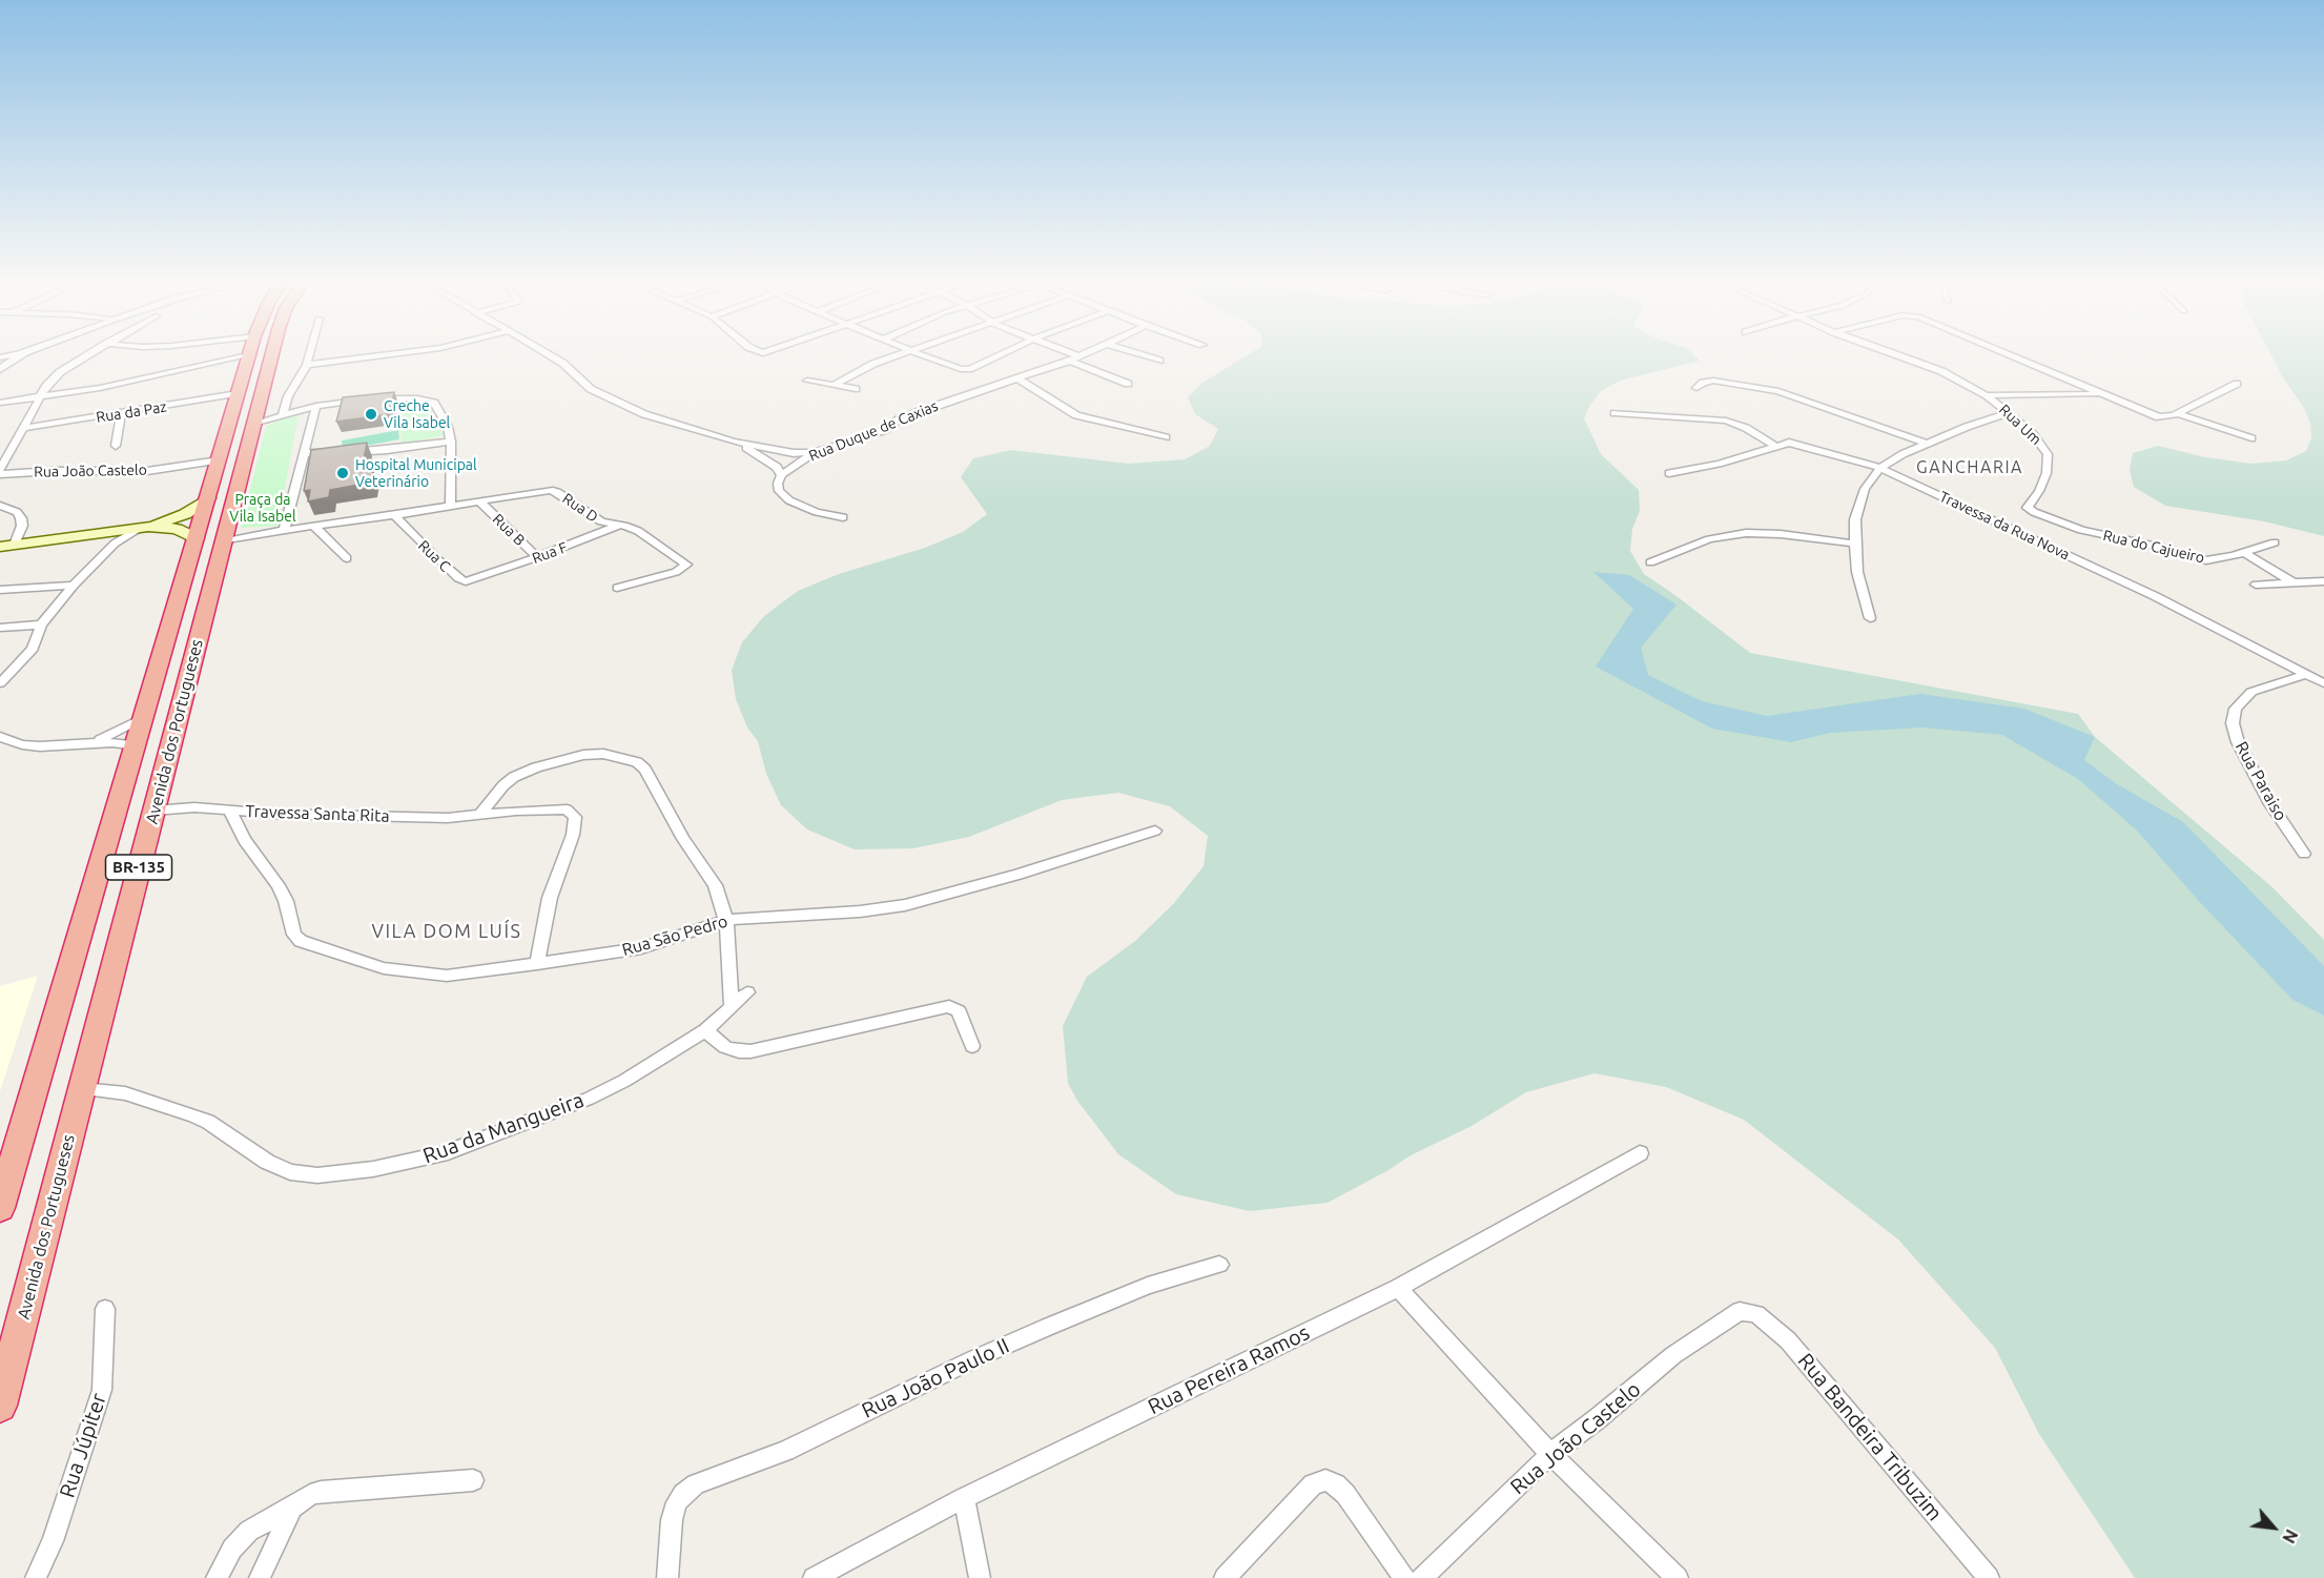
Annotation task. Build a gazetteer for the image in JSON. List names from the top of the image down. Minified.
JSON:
{"streets":{"highway":["Avenida dos Portugueses","BR-135"],"street":["Rua da Paz","Rua Um","Rua Duque de Caxias","Rua João Castelo","Rua D","Travessa da Rua Nova","Rua B","Rua do Cajueiro","Rua F","Rua C","Rua Paraiso","Travessa Santa Rita","Rua São Pedro","Rua da Mangueira","Rua Pereira Ramos","Rua João Paulo II","Rua Bandeira Tribuzim","Rua Júpiter"]},"crossings":[["Rua da Paz","Avenida dos Portugueses"],["Rua Um","Rua do Cajueiro"],["Rua João Castelo","Avenida dos Portugueses"],["Rua João Castelo","Rua Bandeira Tribuzim"],["Rua D","Rua B"],["Rua D","Rua F"],["Rua D","Rua C"],["Rua D","Avenida dos Portugueses"],["Travessa da Rua Nova","Rua Paraiso"],["Rua B","Rua F"],["Rua F","Rua C"],["Avenida dos Portugueses","Travessa Santa Rita"],["Avenida dos Portugueses","Rua da Mangueira"],["Travessa Santa Rita","Rua São Pedro"]],"districts":["GANCHARIA","VILA DOM LUÍS"],"parks":["Praça da Vila Isabel"],"places":["Creche Vila Isabel","Hospital Municipal Veterinário"],"north":"bottom right"}
